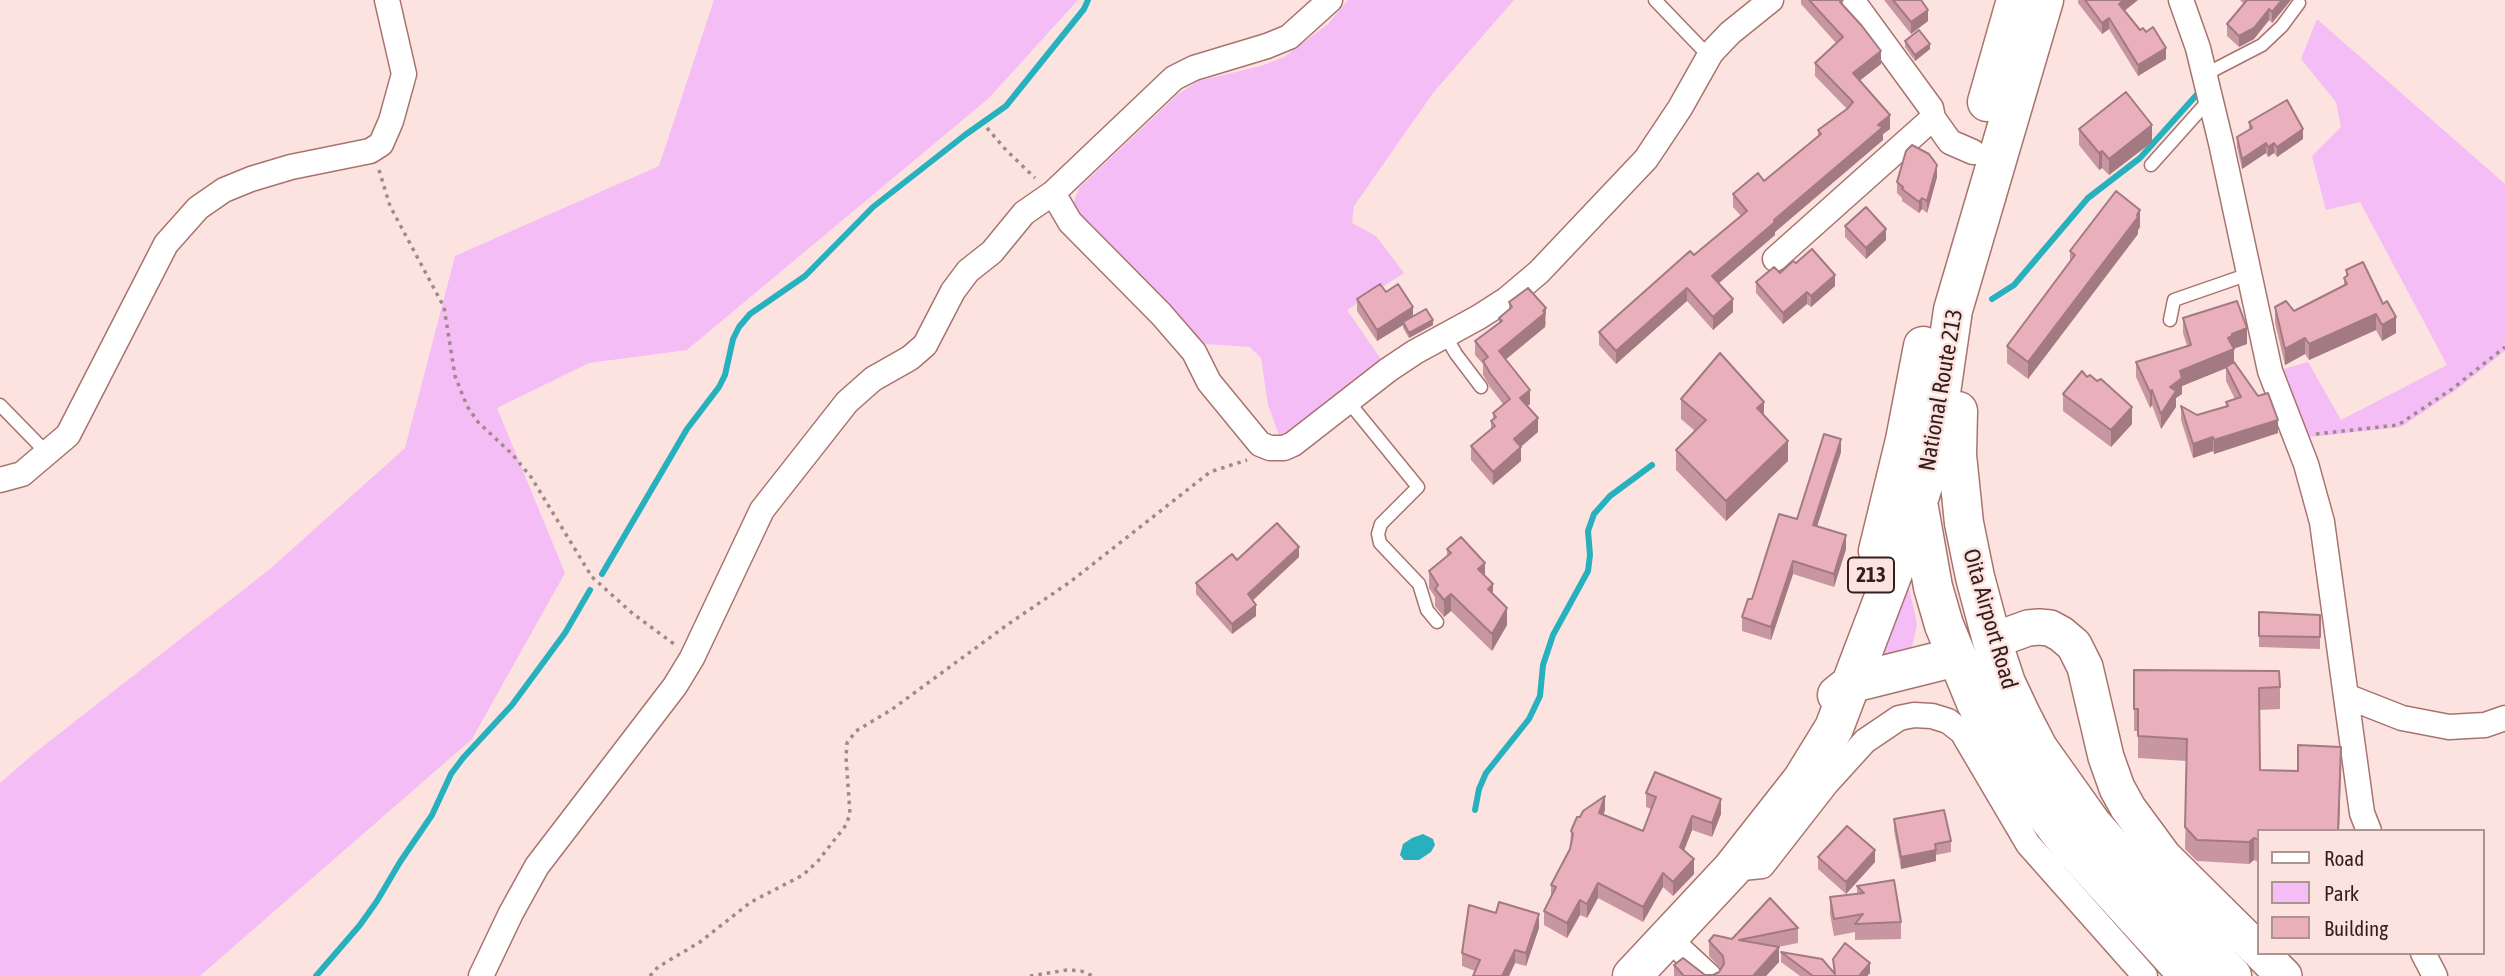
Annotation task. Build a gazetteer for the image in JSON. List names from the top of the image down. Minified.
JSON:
{"streets":{"highway":["National Route 213","213","Oita Airport Road"]},"crossings":[["National Route 213","Oita Airport Road"]],"legend":["Road","Park","Building"]}
